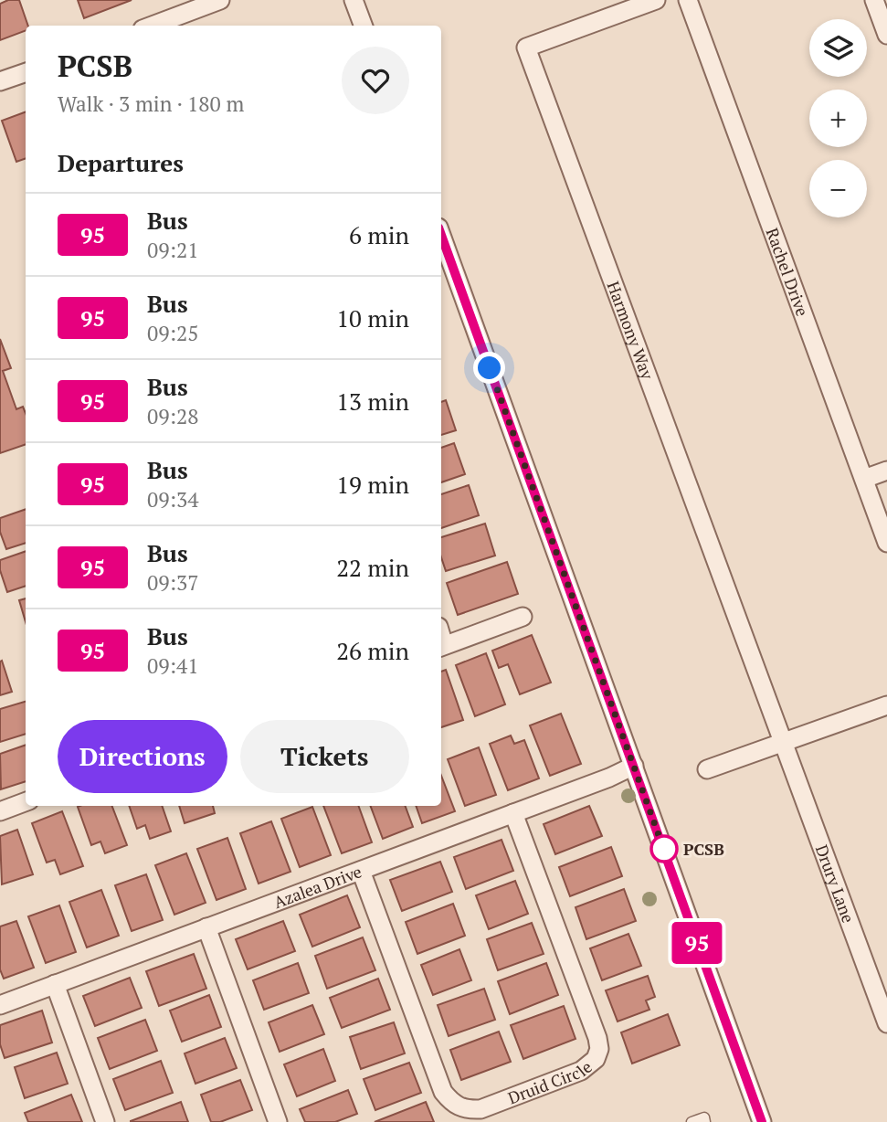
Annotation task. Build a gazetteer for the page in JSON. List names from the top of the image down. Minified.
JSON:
{"streets":{"street":["Rachel Drive","Harmony Way","Drury Lane","Azalea Drive","Druid Circle"]},"crossings":[["Harmony Way","Drury Lane"],["Azalea Drive","Druid Circle"]],"places":["PCSB"],"lines":["bus line 95"],"page":{"on_map":"95","map_buttons":["+","−"],"heading":[["PCSB","Walk · 3 min · 180 m"],"Departures"],"list":[{"mark":"95","name":"Bus","note":"09:21","value":"6 min"},{"mark":"95","name":"Bus","note":"09:25","value":"10 min"},{"mark":"95","name":"Bus","note":"09:28","value":"13 min"},{"mark":"95","name":"Bus","note":"09:34","value":"19 min"},{"mark":"95","name":"Bus","note":"09:37","value":"22 min"},{"mark":"95","name":"Bus","note":"09:41","value":"26 min"}],"buttons":["Directions","Tickets"]}}
